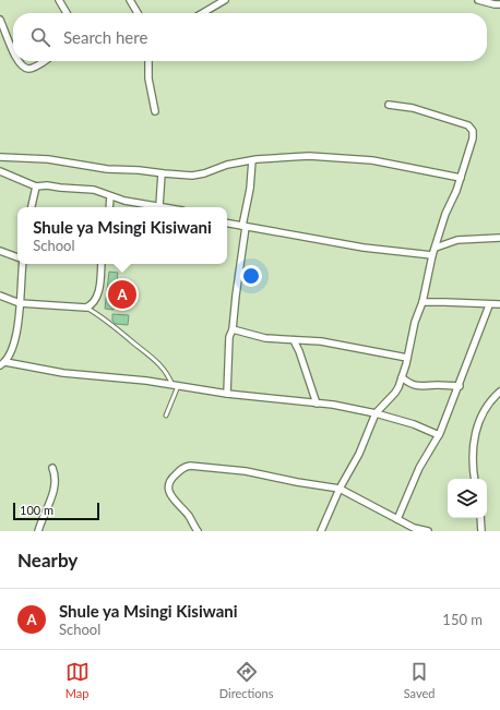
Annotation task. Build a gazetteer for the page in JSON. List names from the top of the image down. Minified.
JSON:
{"scale_bar":"100 m","page":{"search":"Search here","popup":["Shule ya Msingi Kisiwani","School"],"pins":"A","scale":"100 m","heading":"Nearby","list":[{"mark":"A","name":"Shule ya Msingi Kisiwani","note":"School","value":"150 m"}],"nav":["Map","Directions","Saved"]}}
